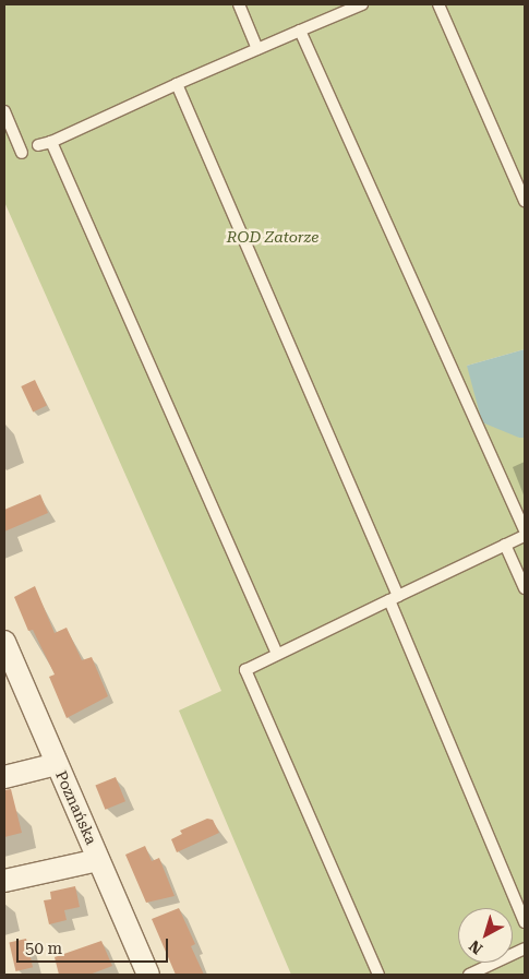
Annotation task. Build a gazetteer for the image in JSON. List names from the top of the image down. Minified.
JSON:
{"streets":{"street":["Poznańska"]},"parks":["ROD Zatorze"],"scale_bar":"50 m","north":"bottom left"}
